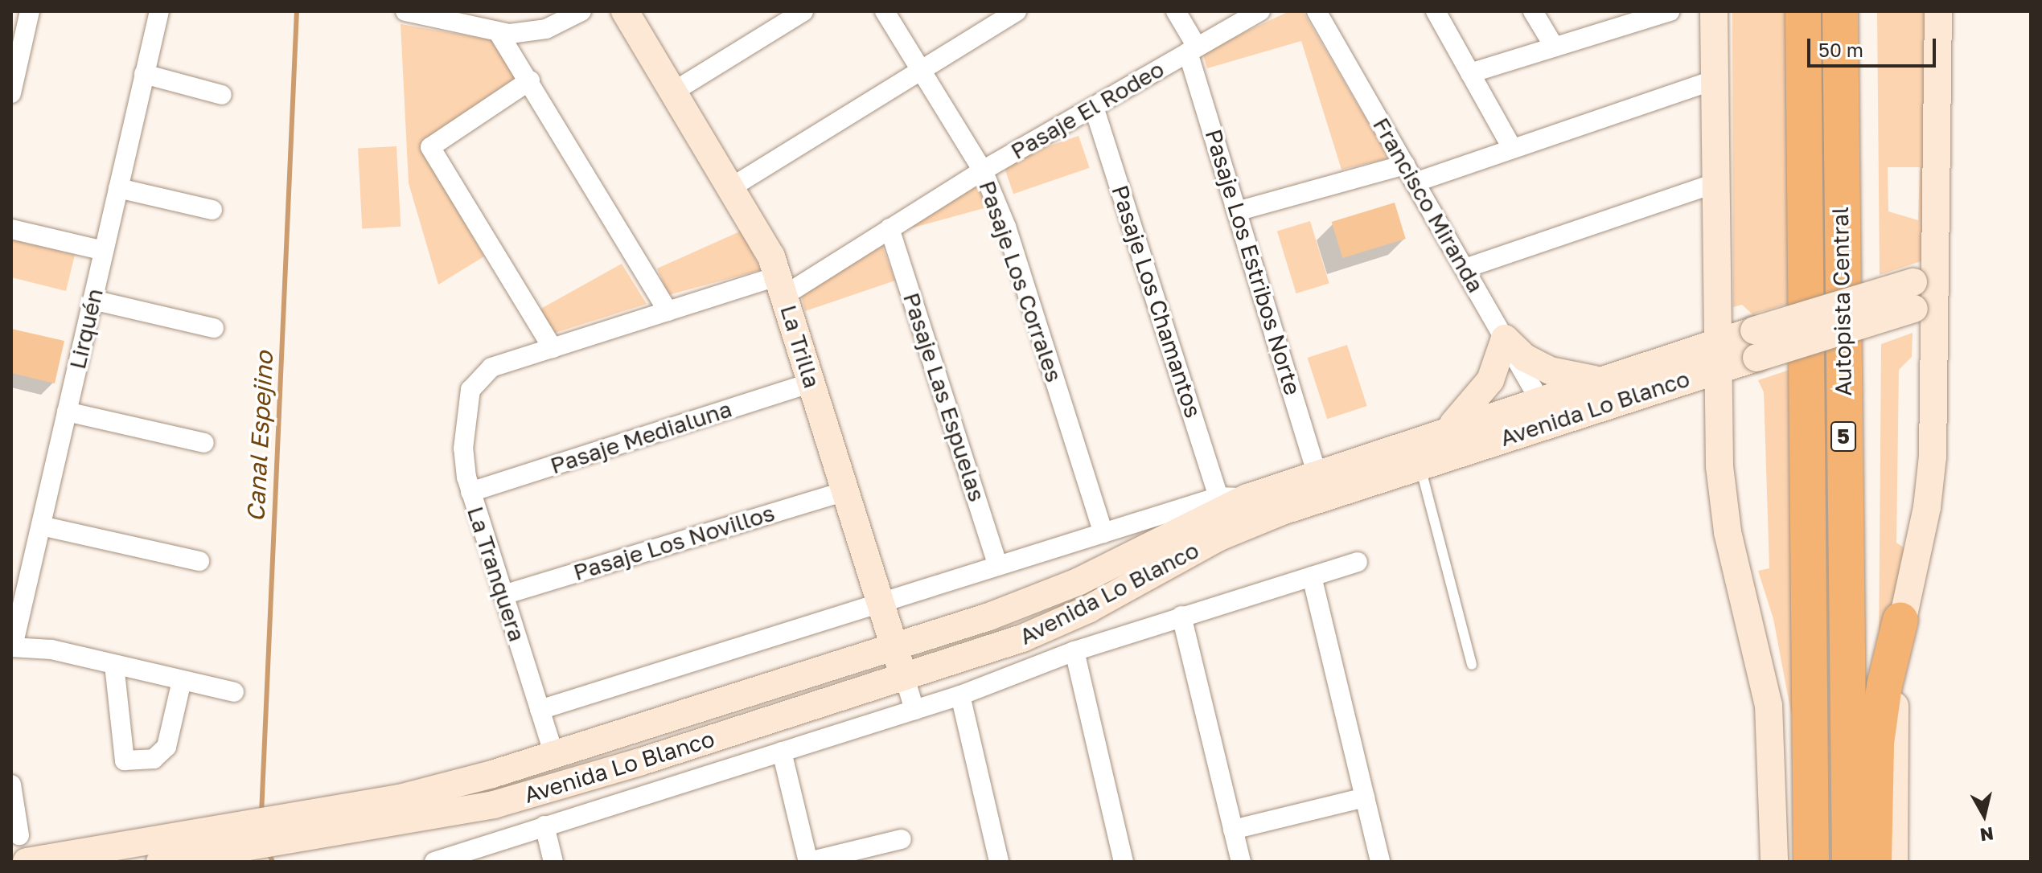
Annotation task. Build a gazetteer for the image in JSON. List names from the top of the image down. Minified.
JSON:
{"streets":{"highway":["Autopista Central","5"],"main road":["La Trilla","Avenida Lo Blanco"],"street":["Pasaje El Rodeo","Francisco Miranda","Pasaje Los Estribos Norte","Pasaje Los Corrales","Pasaje Los Chamantos","Lirquén","Pasaje Las Espuelas","Pasaje Medialuna","Pasaje Los Novillos","La Tranquera"]},"crossings":[["Pasaje El Rodeo","Pasaje Los Estribos Norte"],["Pasaje El Rodeo","Pasaje Los Corrales"],["Pasaje El Rodeo","Pasaje Los Chamantos"],["Pasaje El Rodeo","La Trilla"],["Pasaje El Rodeo","Pasaje Las Espuelas"],["Pasaje El Rodeo","La Tranquera"],["Francisco Miranda","Avenida Lo Blanco"],["Pasaje Los Estribos Norte","Avenida Lo Blanco"],["Pasaje Los Corrales","Avenida Lo Blanco"],["Pasaje Los Chamantos","Avenida Lo Blanco"],["La Trilla","Avenida Lo Blanco"],["La Trilla","Pasaje Medialuna"],["La Trilla","Pasaje Los Novillos"],["Pasaje Las Espuelas","Avenida Lo Blanco"],["Avenida Lo Blanco","La Tranquera"],["Pasaje Medialuna","La Tranquera"],["Pasaje Los Novillos","La Tranquera"]],"water":["Canal Espejino"],"scale_bar":"50 m","north":"bottom"}
